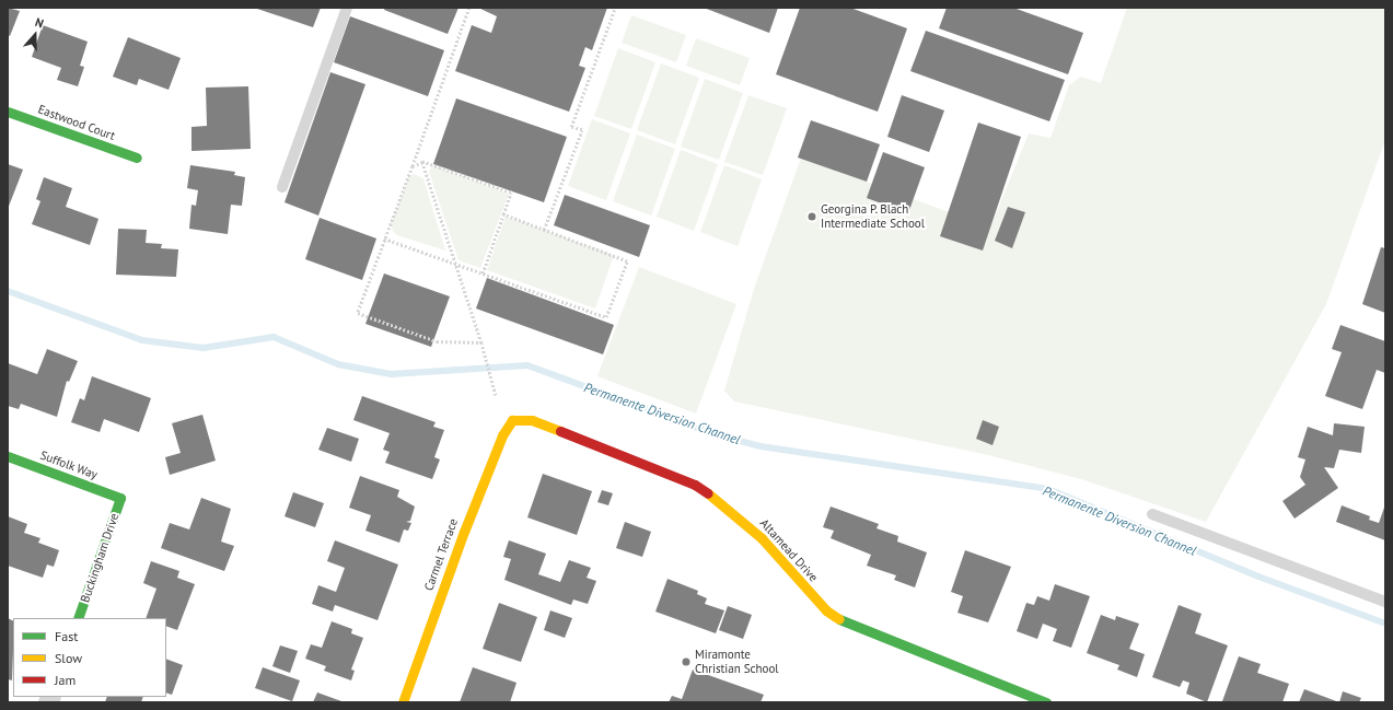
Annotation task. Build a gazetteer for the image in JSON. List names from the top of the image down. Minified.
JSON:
{"streets":{"street":["Eastwood Court","Suffolk Way","Altamead Drive","Carmel Terrace","Buckingham Drive"]},"crossings":[["Suffolk Way","Buckingham Drive"],["Altamead Drive","Carmel Terrace"]],"water":["Permanente Diversion Channel"],"places":["Georgina P. Blach Intermediate School","Miramonte Christian School"],"legend":["Fast","Slow","Jam"],"north":"top"}
